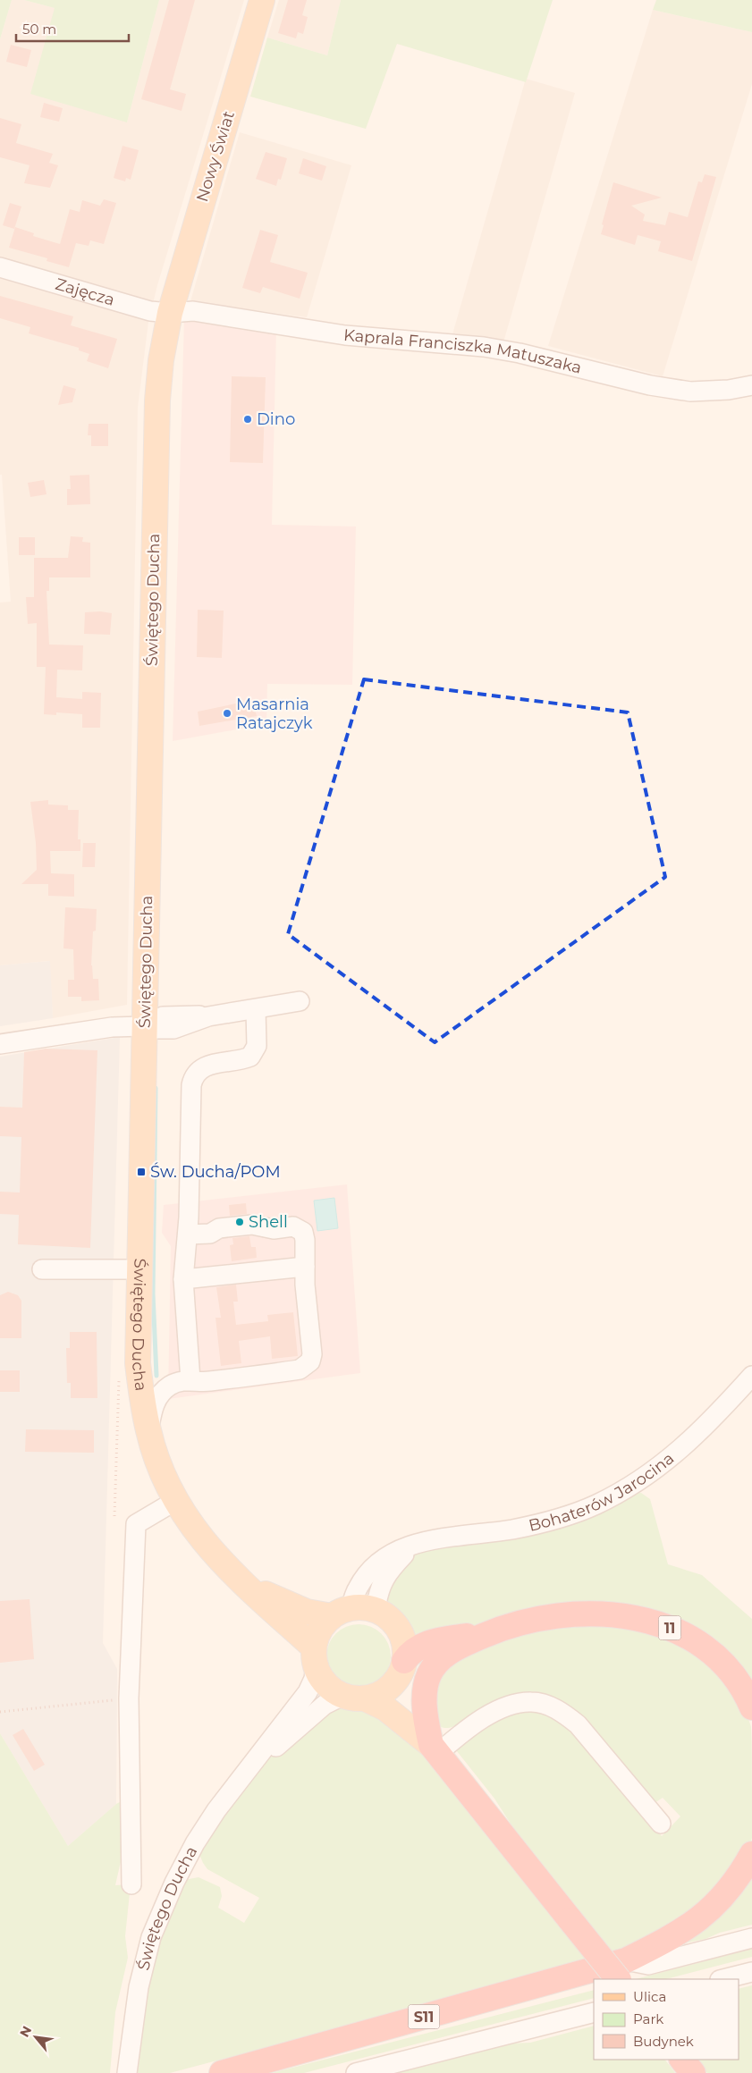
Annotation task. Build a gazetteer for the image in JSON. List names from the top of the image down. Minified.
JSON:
{"streets":{"highway":["11","S11"],"main road":["Nowy Świat","Świętego Ducha"],"street":["Zajęcza","Kaprala Franciszka Matuszaka","Bohaterów Jarocina"]},"crossings":[["Nowy Świat","Zajęcza"],["Nowy Świat","Kaprala Franciszka Matuszaka"],["Nowy Świat","Świętego Ducha"],["Zajęcza","Kaprala Franciszka Matuszaka"],["Zajęcza","Świętego Ducha"],["Kaprala Franciszka Matuszaka","Świętego Ducha"],["Świętego Ducha","Bohaterów Jarocina"],["Świętego Ducha","11"],["Bohaterów Jarocina","11"],["11","S11"]],"places":{"other":["Dino","Masarnia Ratajczyk","Shell"],"transit":["Św. Ducha/POM"]},"legend":["Ulica","Park","Budynek"],"scale_bar":"50 m","north":"top left"}
